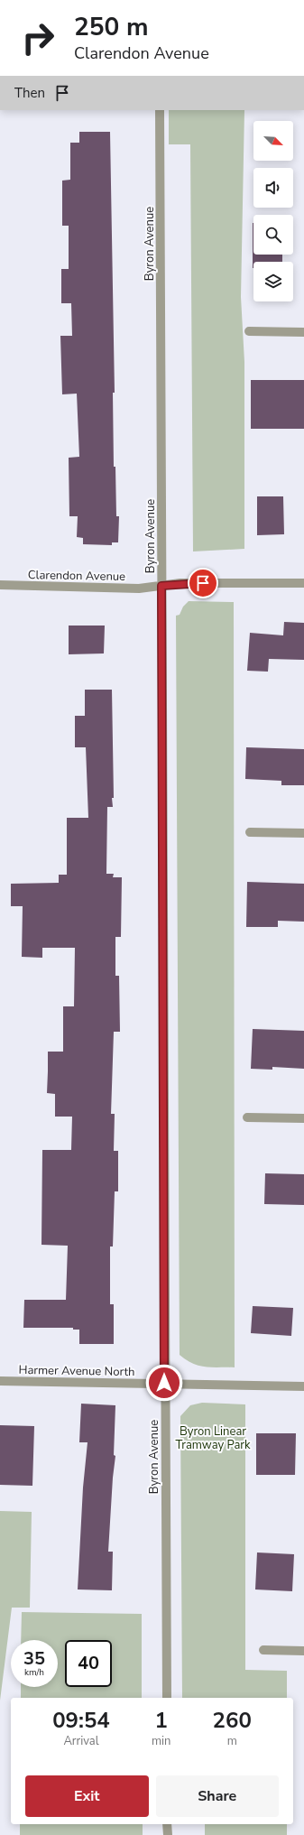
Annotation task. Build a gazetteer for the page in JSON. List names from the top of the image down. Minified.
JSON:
{"streets":{"street":["Byron Avenue","Clarendon Avenue","Harmer Avenue North"]},"crossings":[["Byron Avenue","Clarendon Avenue"],["Byron Avenue","Harmer Avenue North"]],"parks":["Byron Linear Tramway Park"],"north":"bottom right","page":{"turn":["250 m","Clarendon Avenue"],"then":"Then","speed":"35 km/h","limit":"40","eta":["09:54","Arrival","1","min","260","m"],"buttons":["Exit","Share"]}}
